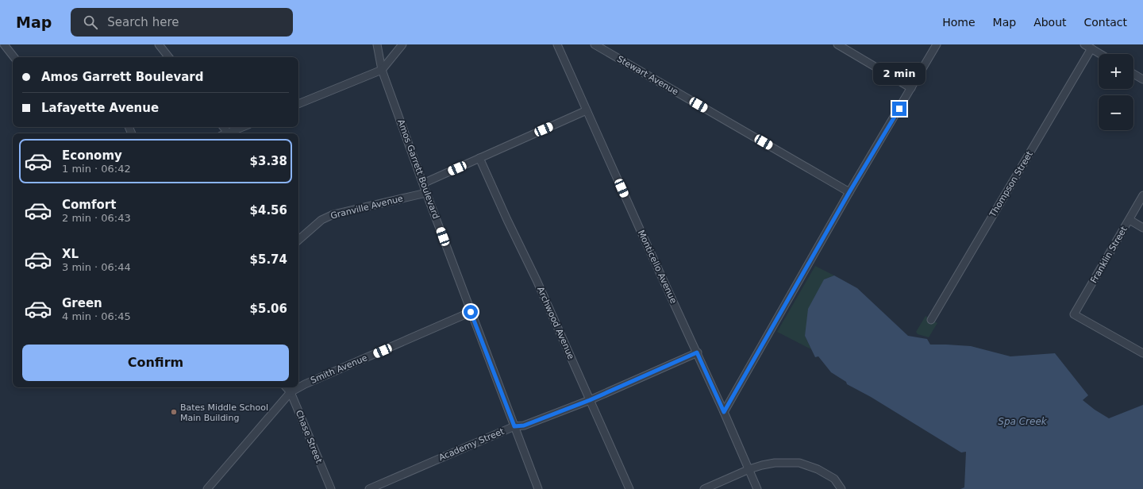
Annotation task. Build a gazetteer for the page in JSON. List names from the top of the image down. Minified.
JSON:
{"streets":{"street":["Stewart Avenue","Amos Garrett Boulevard","Thompson Street","Granville Avenue","Franklin Street","Monticello Avenue","Archwood Avenue","Smith Avenue","Chase Street","Academy Street"]},"crossings":[["Amos Garrett Boulevard","Granville Avenue"],["Amos Garrett Boulevard","Smith Avenue"],["Amos Garrett Boulevard","Academy Street"],["Monticello Avenue","Academy Street"],["Archwood Avenue","Academy Street"],["Smith Avenue","Chase Street"]],"water":["Spa Creek"],"places":["Bates Middle School Main Building"],"page":{"header":"Map","search":"Search here","nav":["Home","Map","About","Contact"],"map_buttons":["+","−"],"banner":["Amos Garrett Boulevard","Lafayette Avenue"],"bubble":"2 min","list":[{"name":"Economy","note":"1 min · 06:42","value":"$3.38"},{"name":"Comfort","note":"2 min · 06:43","value":"$4.56"},{"name":"XL","note":"3 min · 06:44","value":"$5.74"},{"name":"Green","note":"4 min · 06:45","value":"$5.06"}],"buttons":"Confirm"}}
